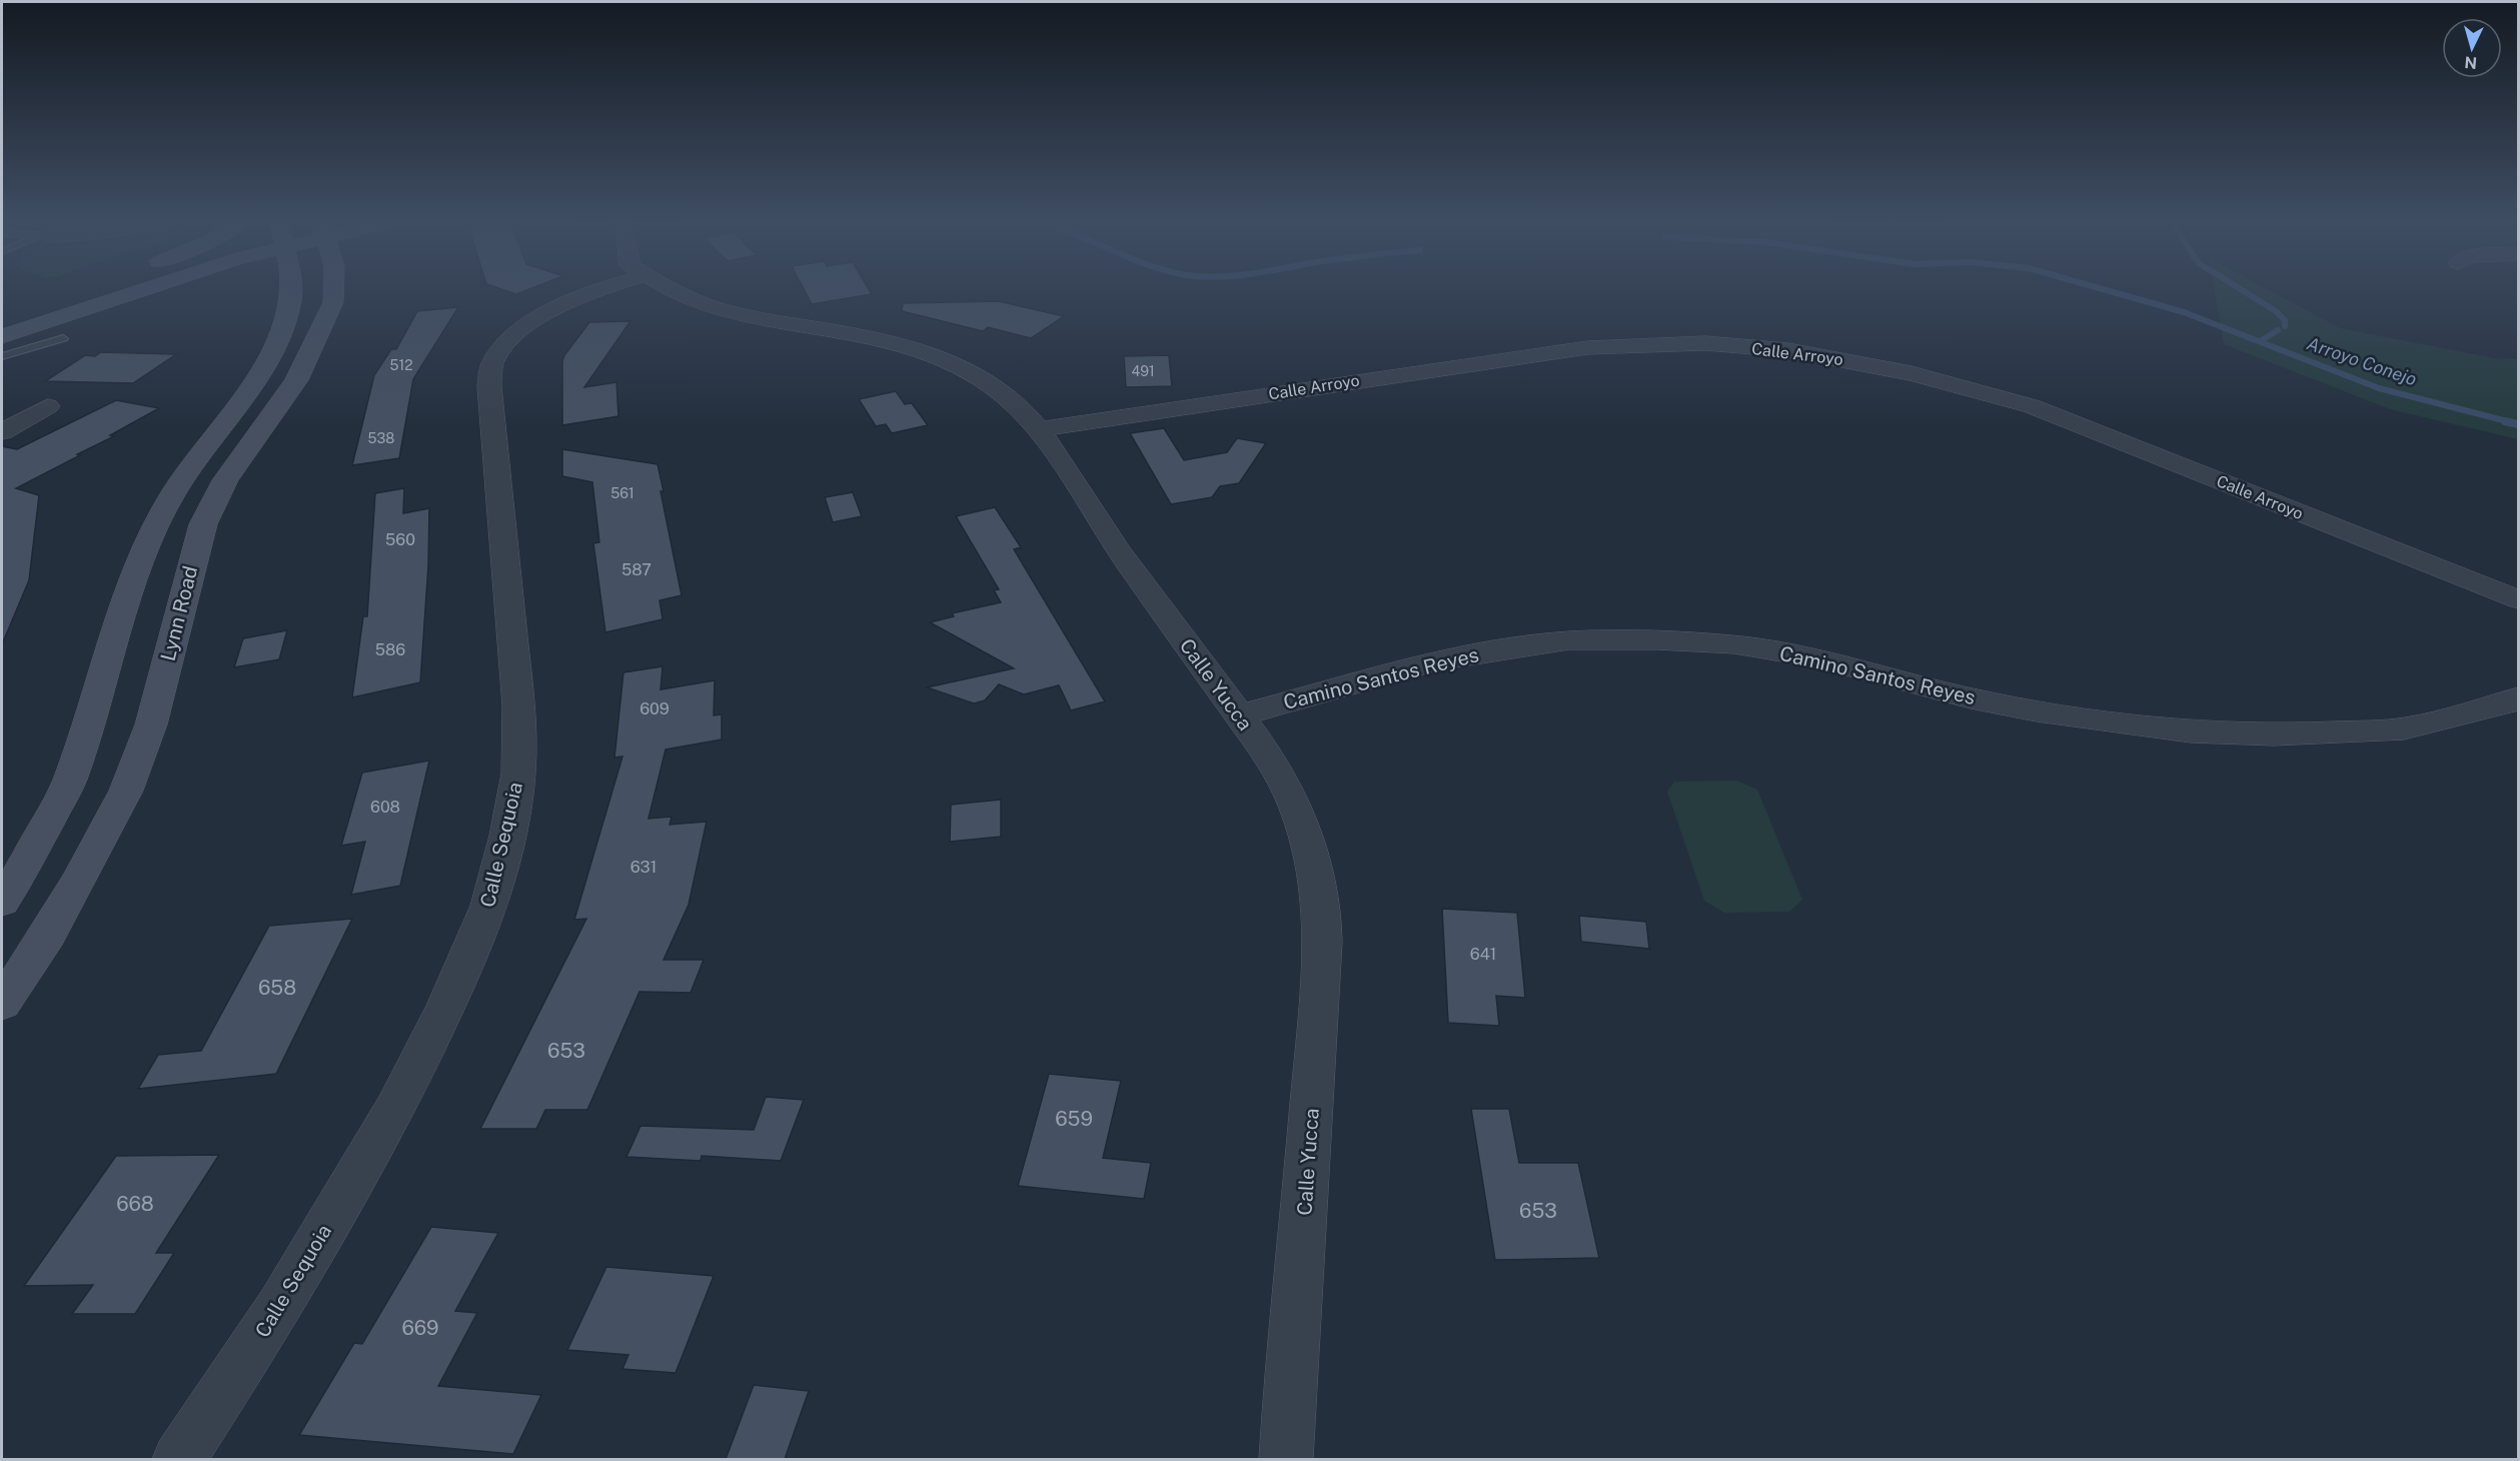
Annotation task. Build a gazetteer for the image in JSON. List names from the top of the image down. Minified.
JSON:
{"streets":{"main road":["Lynn Road"],"street":["Calle Arroyo","Camino Santos Reyes","Calle Yucca","Calle Sequoia"]},"crossings":[["Calle Arroyo","Calle Yucca"],["Camino Santos Reyes","Calle Yucca"]],"water":["Arroyo Conejo"],"house_numbers":["512","491","538","561","560","587","586","609","608","631","641","658","653","659","668","653","669"],"north":"bottom"}
